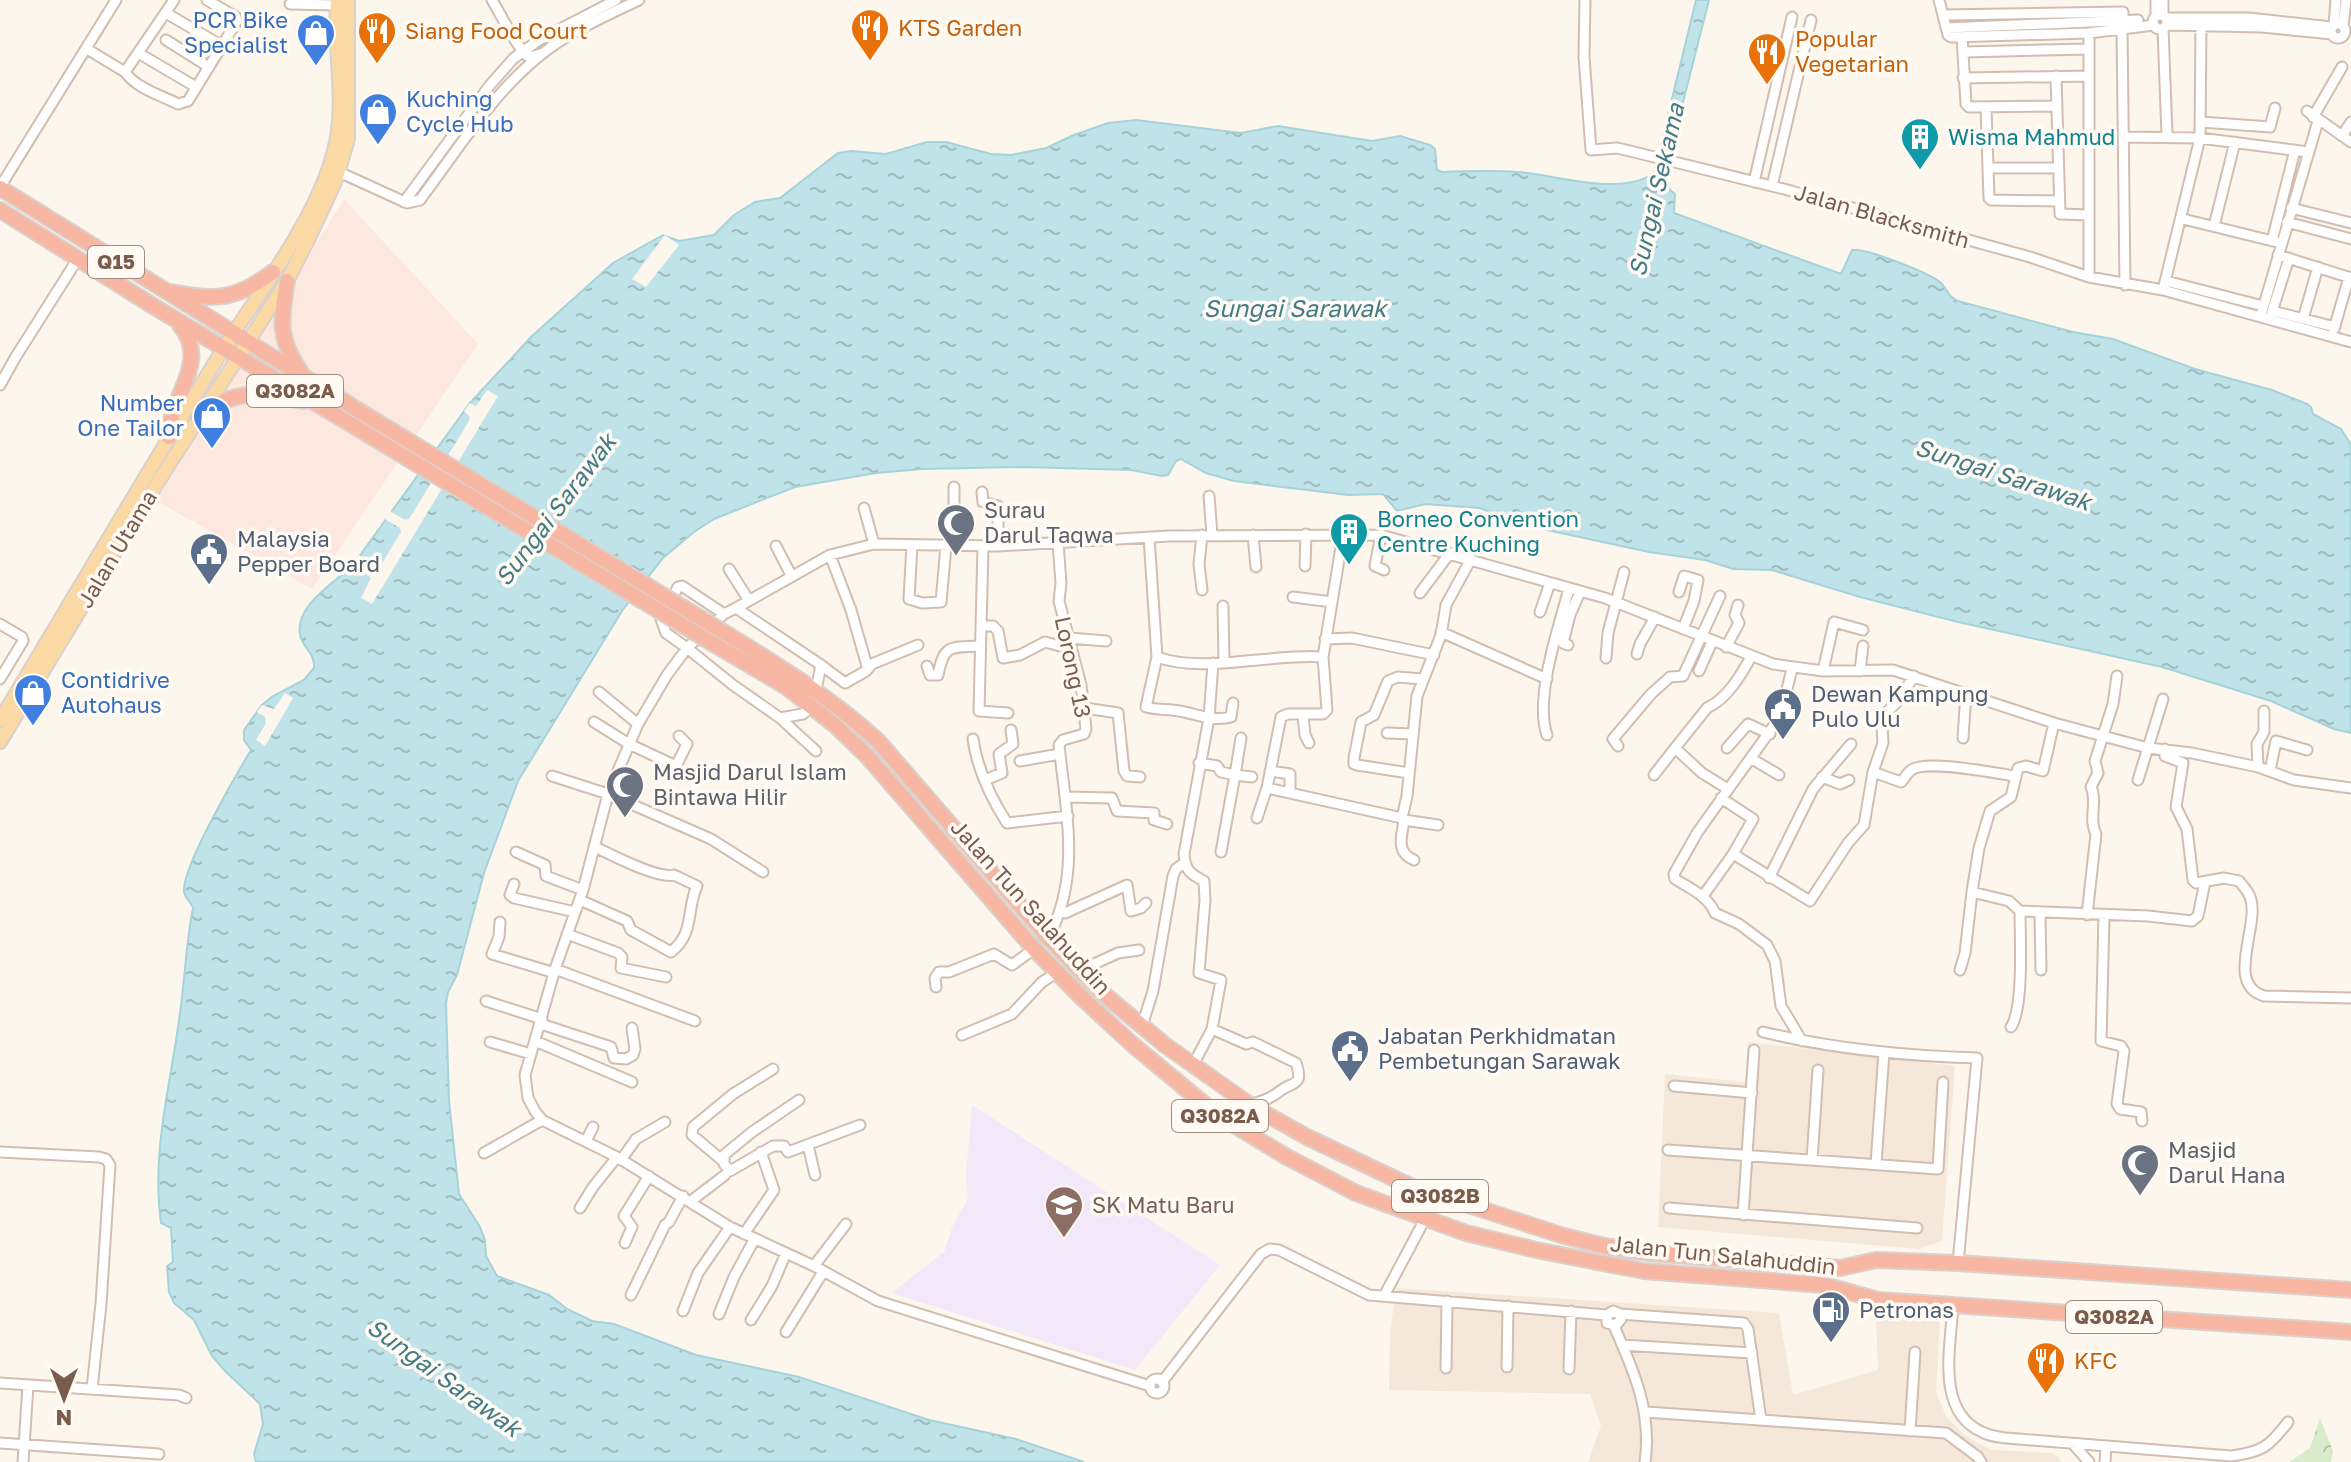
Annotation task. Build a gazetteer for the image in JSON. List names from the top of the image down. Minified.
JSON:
{"streets":{"highway":["Q15","Q3082A","Jalan Tun Salahuddin","Q3082B"],"main road":["Jalan Utama"],"street":["Jalan Blacksmith","Lorong 13"]},"crossings":[["Q15","Jalan Utama"],["Q15","Jalan Tun Salahuddin"],["Jalan Utama","Jalan Tun Salahuddin"]],"water":["Sungai Sekama","Sungai Sarawak"],"places":{"restaurant":["KTS Garden","Siang Food Court","Popular Vegetarian","KFC"],"shop":["PCR Bike Specialist","Kuching Cycle Hub","Number One Tailor","Contidrive Autohaus"],"building":["Wisma Mahmud","Borneo Convention Centre Kuching"],"mosque":["Surau Darul Taqwa","Masjid Darul Islam Bintawa Hilir","Masjid Darul Hana"],"public building":["Malaysia Pepper Board","Dewan Kampung Pulo Ulu","Jabatan Perkhidmatan Pembetungan Sarawak"],"school or university":["SK Matu Baru"],"fuel station":["Petronas"]},"north":"bottom"}
